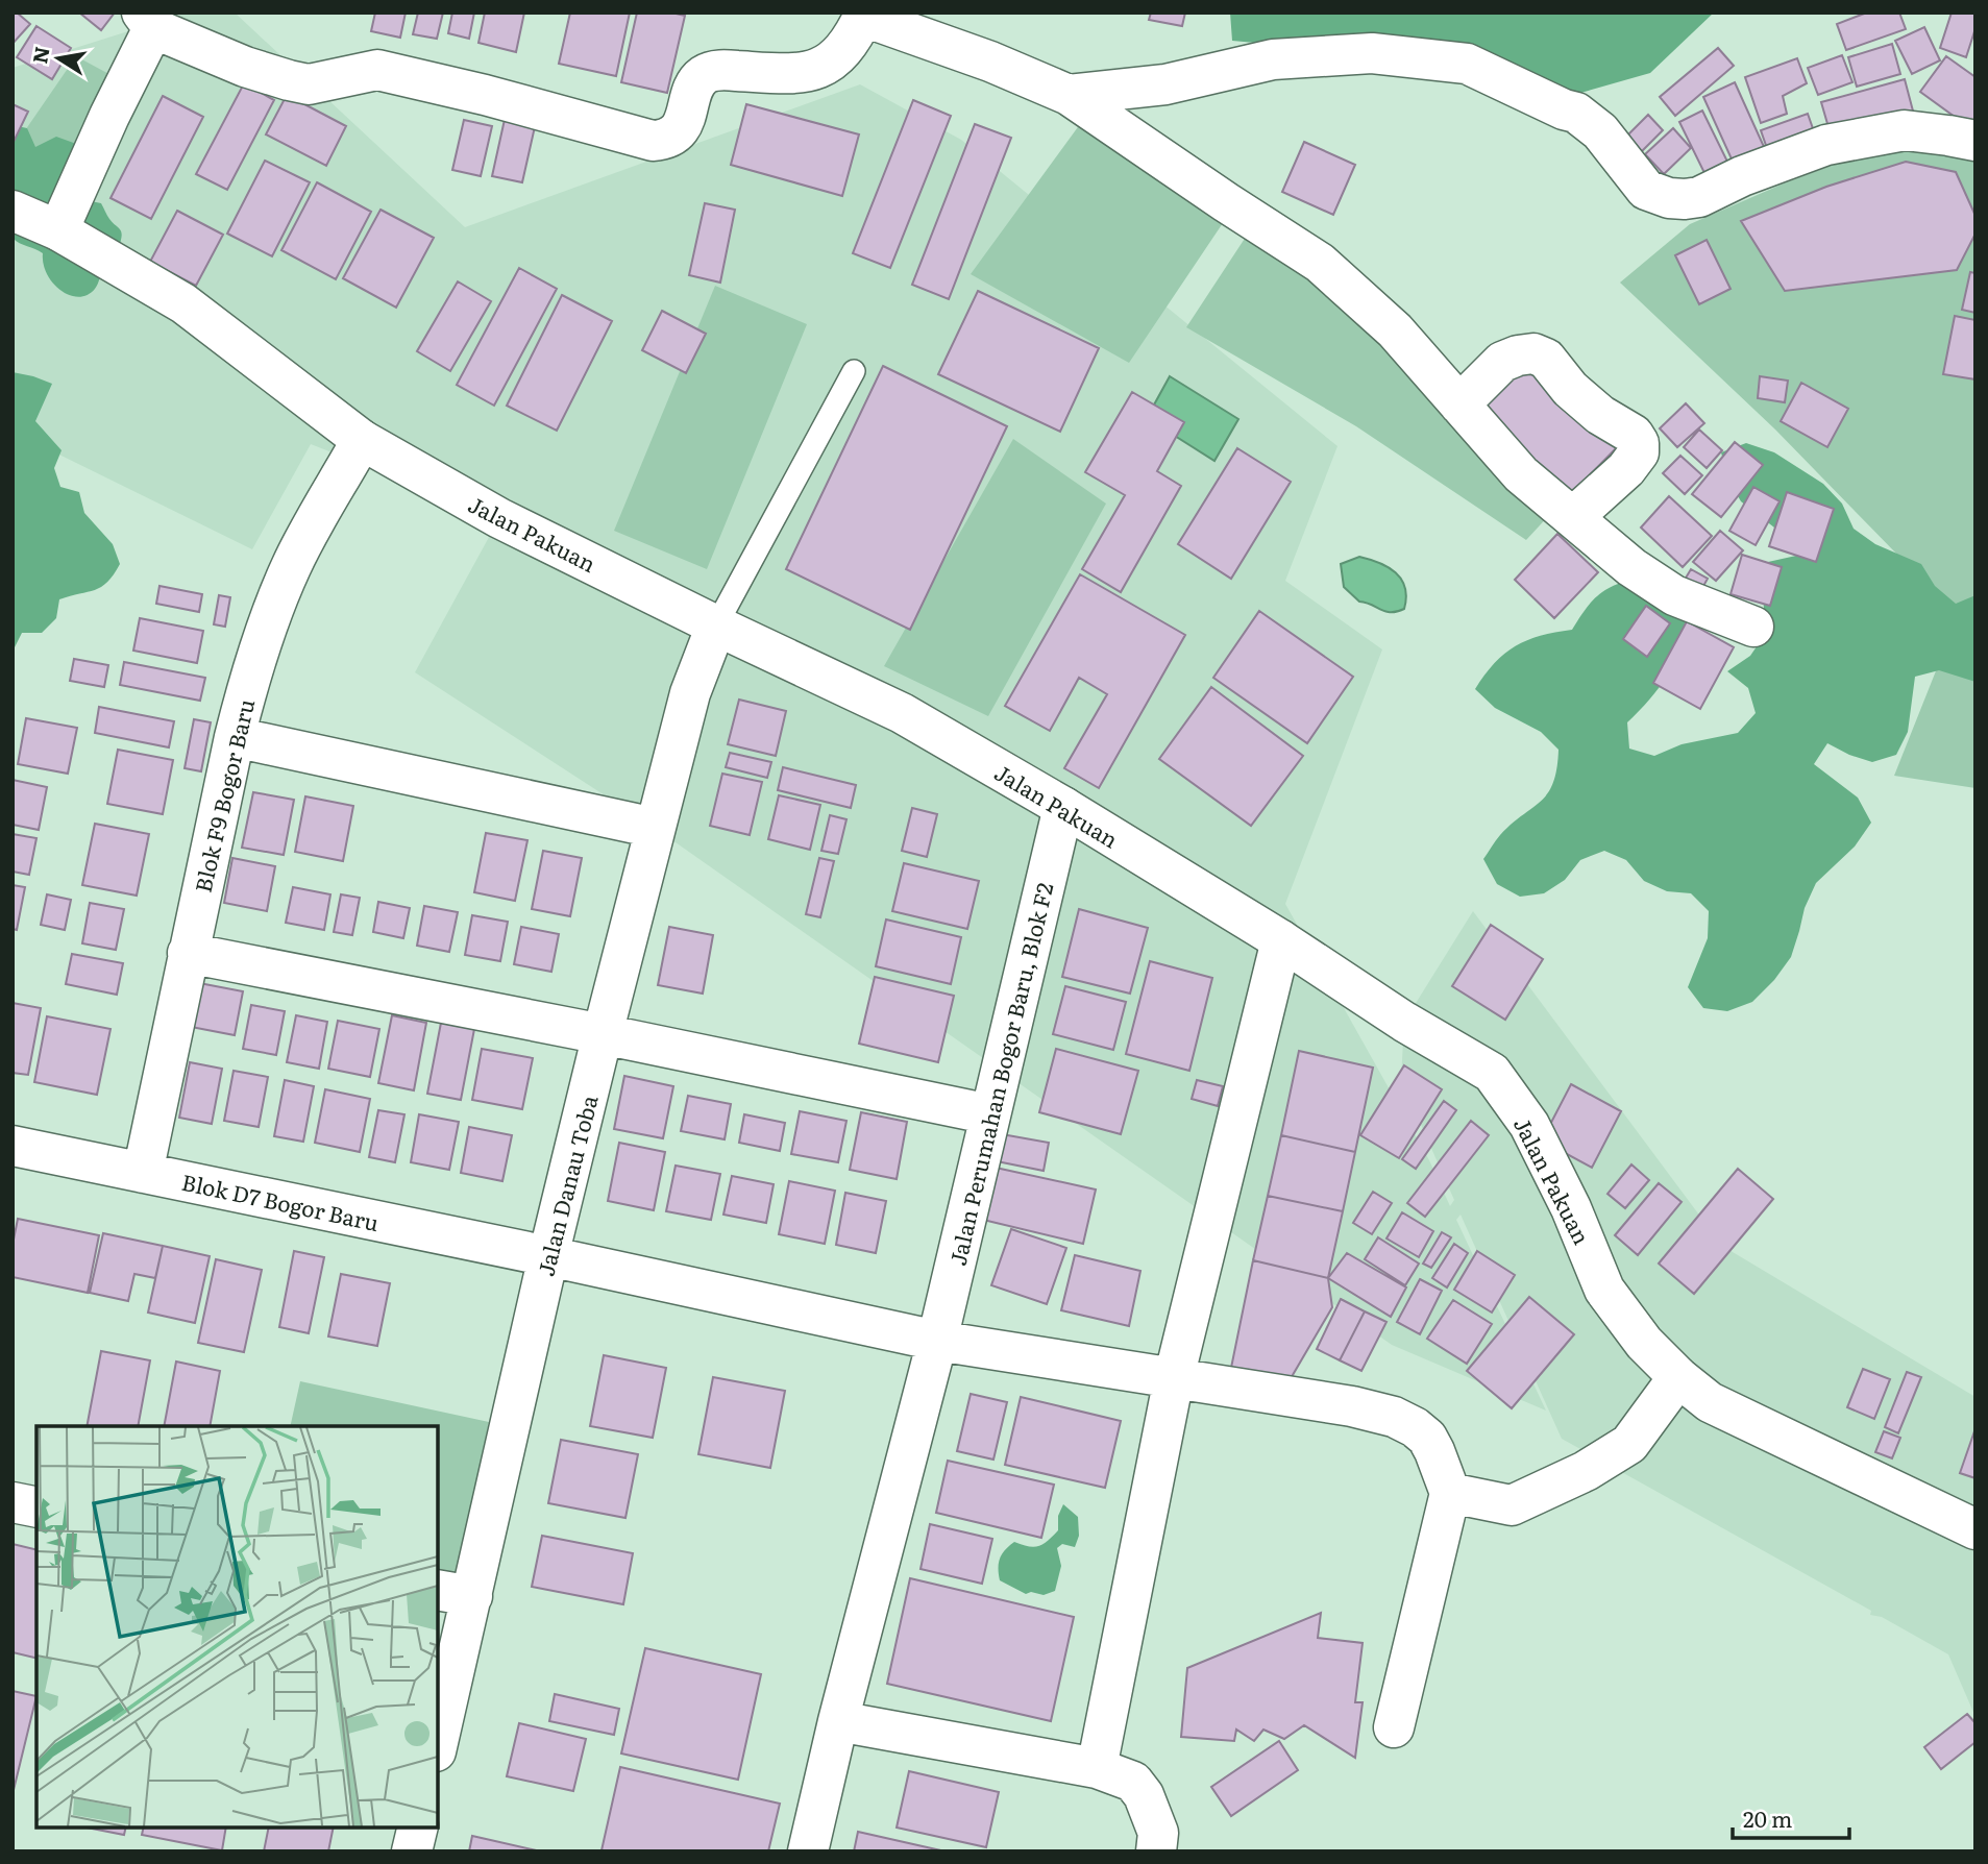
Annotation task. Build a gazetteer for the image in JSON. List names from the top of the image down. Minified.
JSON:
{"streets":{"street":["Jalan Pakuan","Blok F9 Bogor Baru","Jalan Perumahan Bogor Baru, Blok F2","Jalan Danau Toba","Blok D7 Bogor Baru"]},"crossings":[["Jalan Pakuan","Blok F9 Bogor Baru"],["Jalan Pakuan","Jalan Perumahan Bogor Baru, Blok F2"],["Jalan Pakuan","Jalan Danau Toba"],["Blok F9 Bogor Baru","Blok D7 Bogor Baru"],["Jalan Perumahan Bogor Baru, Blok F2","Blok D7 Bogor Baru"],["Jalan Danau Toba","Blok D7 Bogor Baru"]],"scale_bar":"20 m","north":"left"}
